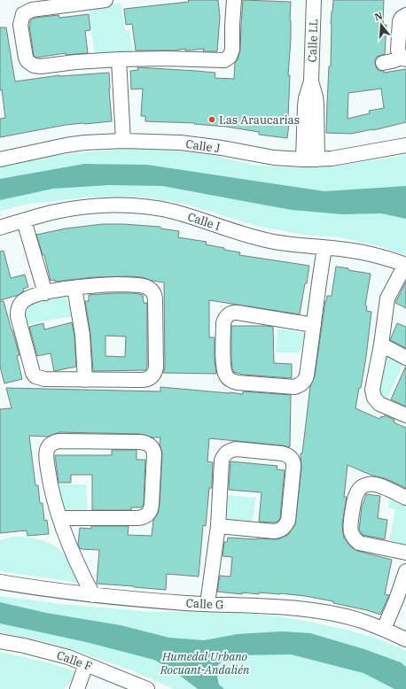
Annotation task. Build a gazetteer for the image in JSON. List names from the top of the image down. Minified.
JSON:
{"streets":{"street":["Calle LL","Calle J","Calle I","Calle G","Calle F"]},"crossings":[["Calle LL","Calle J"]],"parks":["Humedal Urbano Rocuant-Andalién"],"places":["Las Araucarias"],"north":"top"}
